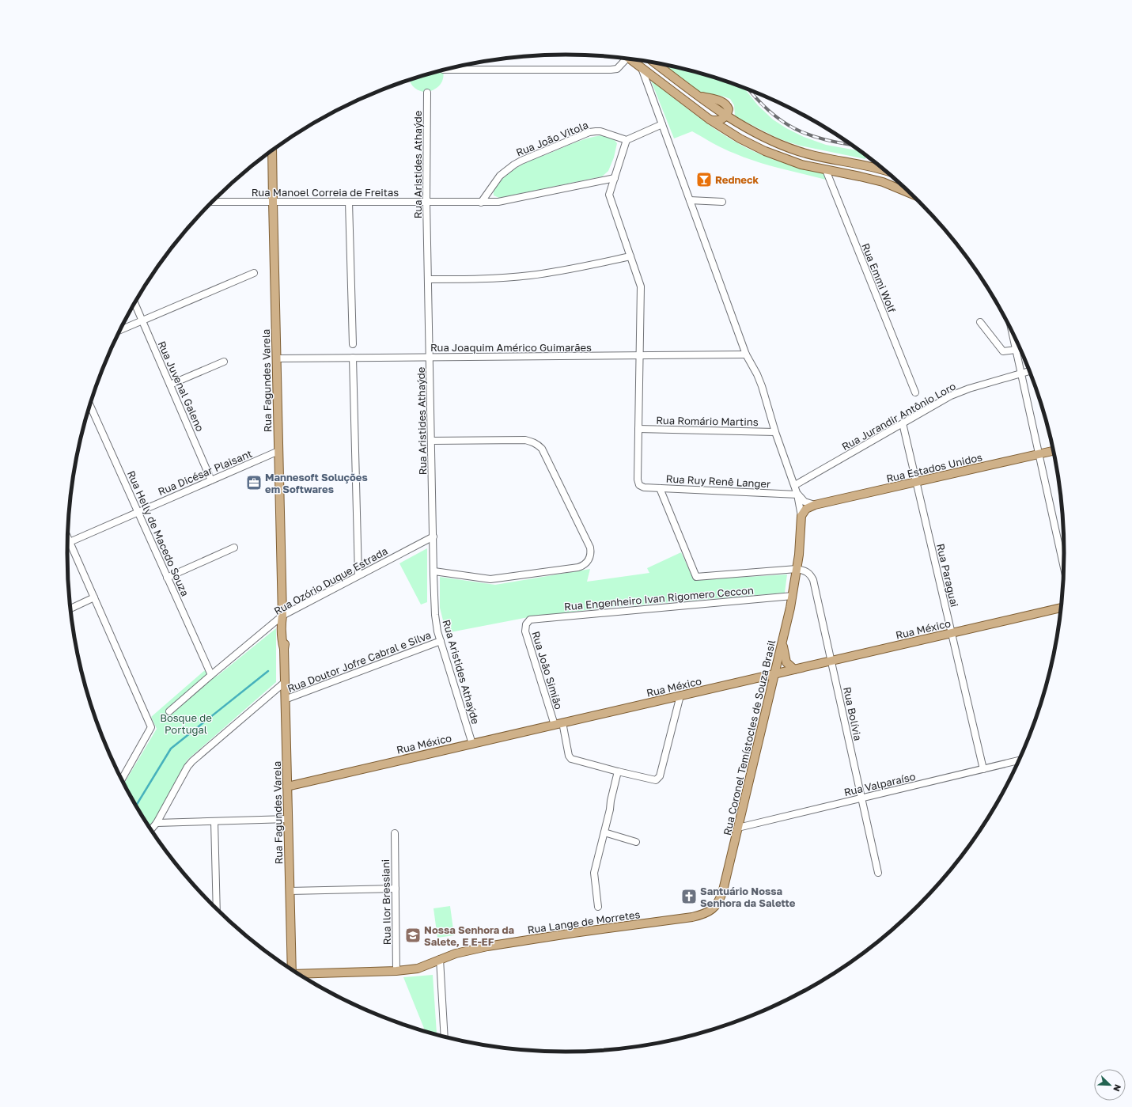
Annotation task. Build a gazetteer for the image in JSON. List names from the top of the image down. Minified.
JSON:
{"streets":{"main road":["Rua Fagundes Varela","Rua Estados Unidos","Rua México","Rua Coronel Temístocles de Souza Brasil","Rua Lange de Morretes"],"street":["Rua João Vitola","Rua Aristides Athaýde","Rua Manoel Correia de Freitas","Rua Emmi Wolf","Rua Joaquim Américo Guimarães","Rua Juvenal Galeno","Rua Jurandir Antônio Loro","Rua Romário Martins","Rua Dicésar Plaisant","Rua Ruy Renê Langer","Rua Helly de Macedo Souza","Rua Paraguai","Rua Ozório Duque Estrada","Rua Engenheiro Ivan Rigomero Ceccon","Rua Doutor Jofre Cabral e Silva","Rua João Simião","Rua Bolívia","Rua Valparaíso","Rua Ilor Bressiani"]},"crossings":[["Rua João Vitola","Rua Manoel Correia de Freitas"],["Rua Aristides Athaýde","Rua Manoel Correia de Freitas"],["Rua Aristides Athaýde","Rua Joaquim Américo Guimarães"],["Rua Aristides Athaýde","Rua Ozório Duque Estrada"],["Rua Aristides Athaýde","Rua México"],["Rua Aristides Athaýde","Rua Doutor Jofre Cabral e Silva"],["Rua Manoel Correia de Freitas","Rua Fagundes Varela"],["Rua Joaquim Américo Guimarães","Rua Fagundes Varela"],["Rua Fagundes Varela","Rua Dicésar Plaisant"],["Rua Fagundes Varela","Rua Ozório Duque Estrada"],["Rua Fagundes Varela","Rua México"],["Rua Fagundes Varela","Rua Doutor Jofre Cabral e Silva"],["Rua Juvenal Galeno","Rua Dicésar Plaisant"],["Rua Jurandir Antônio Loro","Rua Paraguai"],["Rua Romário Martins","Rua Ruy Renê Langer"],["Rua Estados Unidos","Rua Paraguai"],["Rua Estados Unidos","Rua Coronel Temístocles de Souza Brasil"],["Rua Dicésar Plaisant","Rua Helly de Macedo Souza"],["Rua Helly de Macedo Souza","Rua Ozório Duque Estrada"],["Rua Paraguai","Rua México"],["Rua Paraguai","Rua Valparaíso"],["Rua Engenheiro Ivan Rigomero Ceccon","Rua João Simião"],["Rua Engenheiro Ivan Rigomero Ceccon","Rua Coronel Temístocles de Souza Brasil"],["Rua México","Rua João Simião"],["Rua México","Rua Bolívia"],["Rua México","Rua Coronel Temístocles de Souza Brasil"],["Rua Bolívia","Rua Coronel Temístocles de Souza Brasil"],["Rua Bolívia","Rua Valparaíso"],["Rua Coronel Temístocles de Souza Brasil","Rua Valparaíso"],["Rua Coronel Temístocles de Souza Brasil","Rua Lange de Morretes"],["Rua Ilor Bressiani","Rua Lange de Morretes"]],"parks":["Bosque de Portugal"],"places":{"bar":["Redneck"],"office":["Mannesoft Soluções em Softwares"],"church":["Santuário Nossa Senhora da Salette"],"school or university":["Nossa Senhora da Salete, E E-EF"]},"north":"bottom right"}
